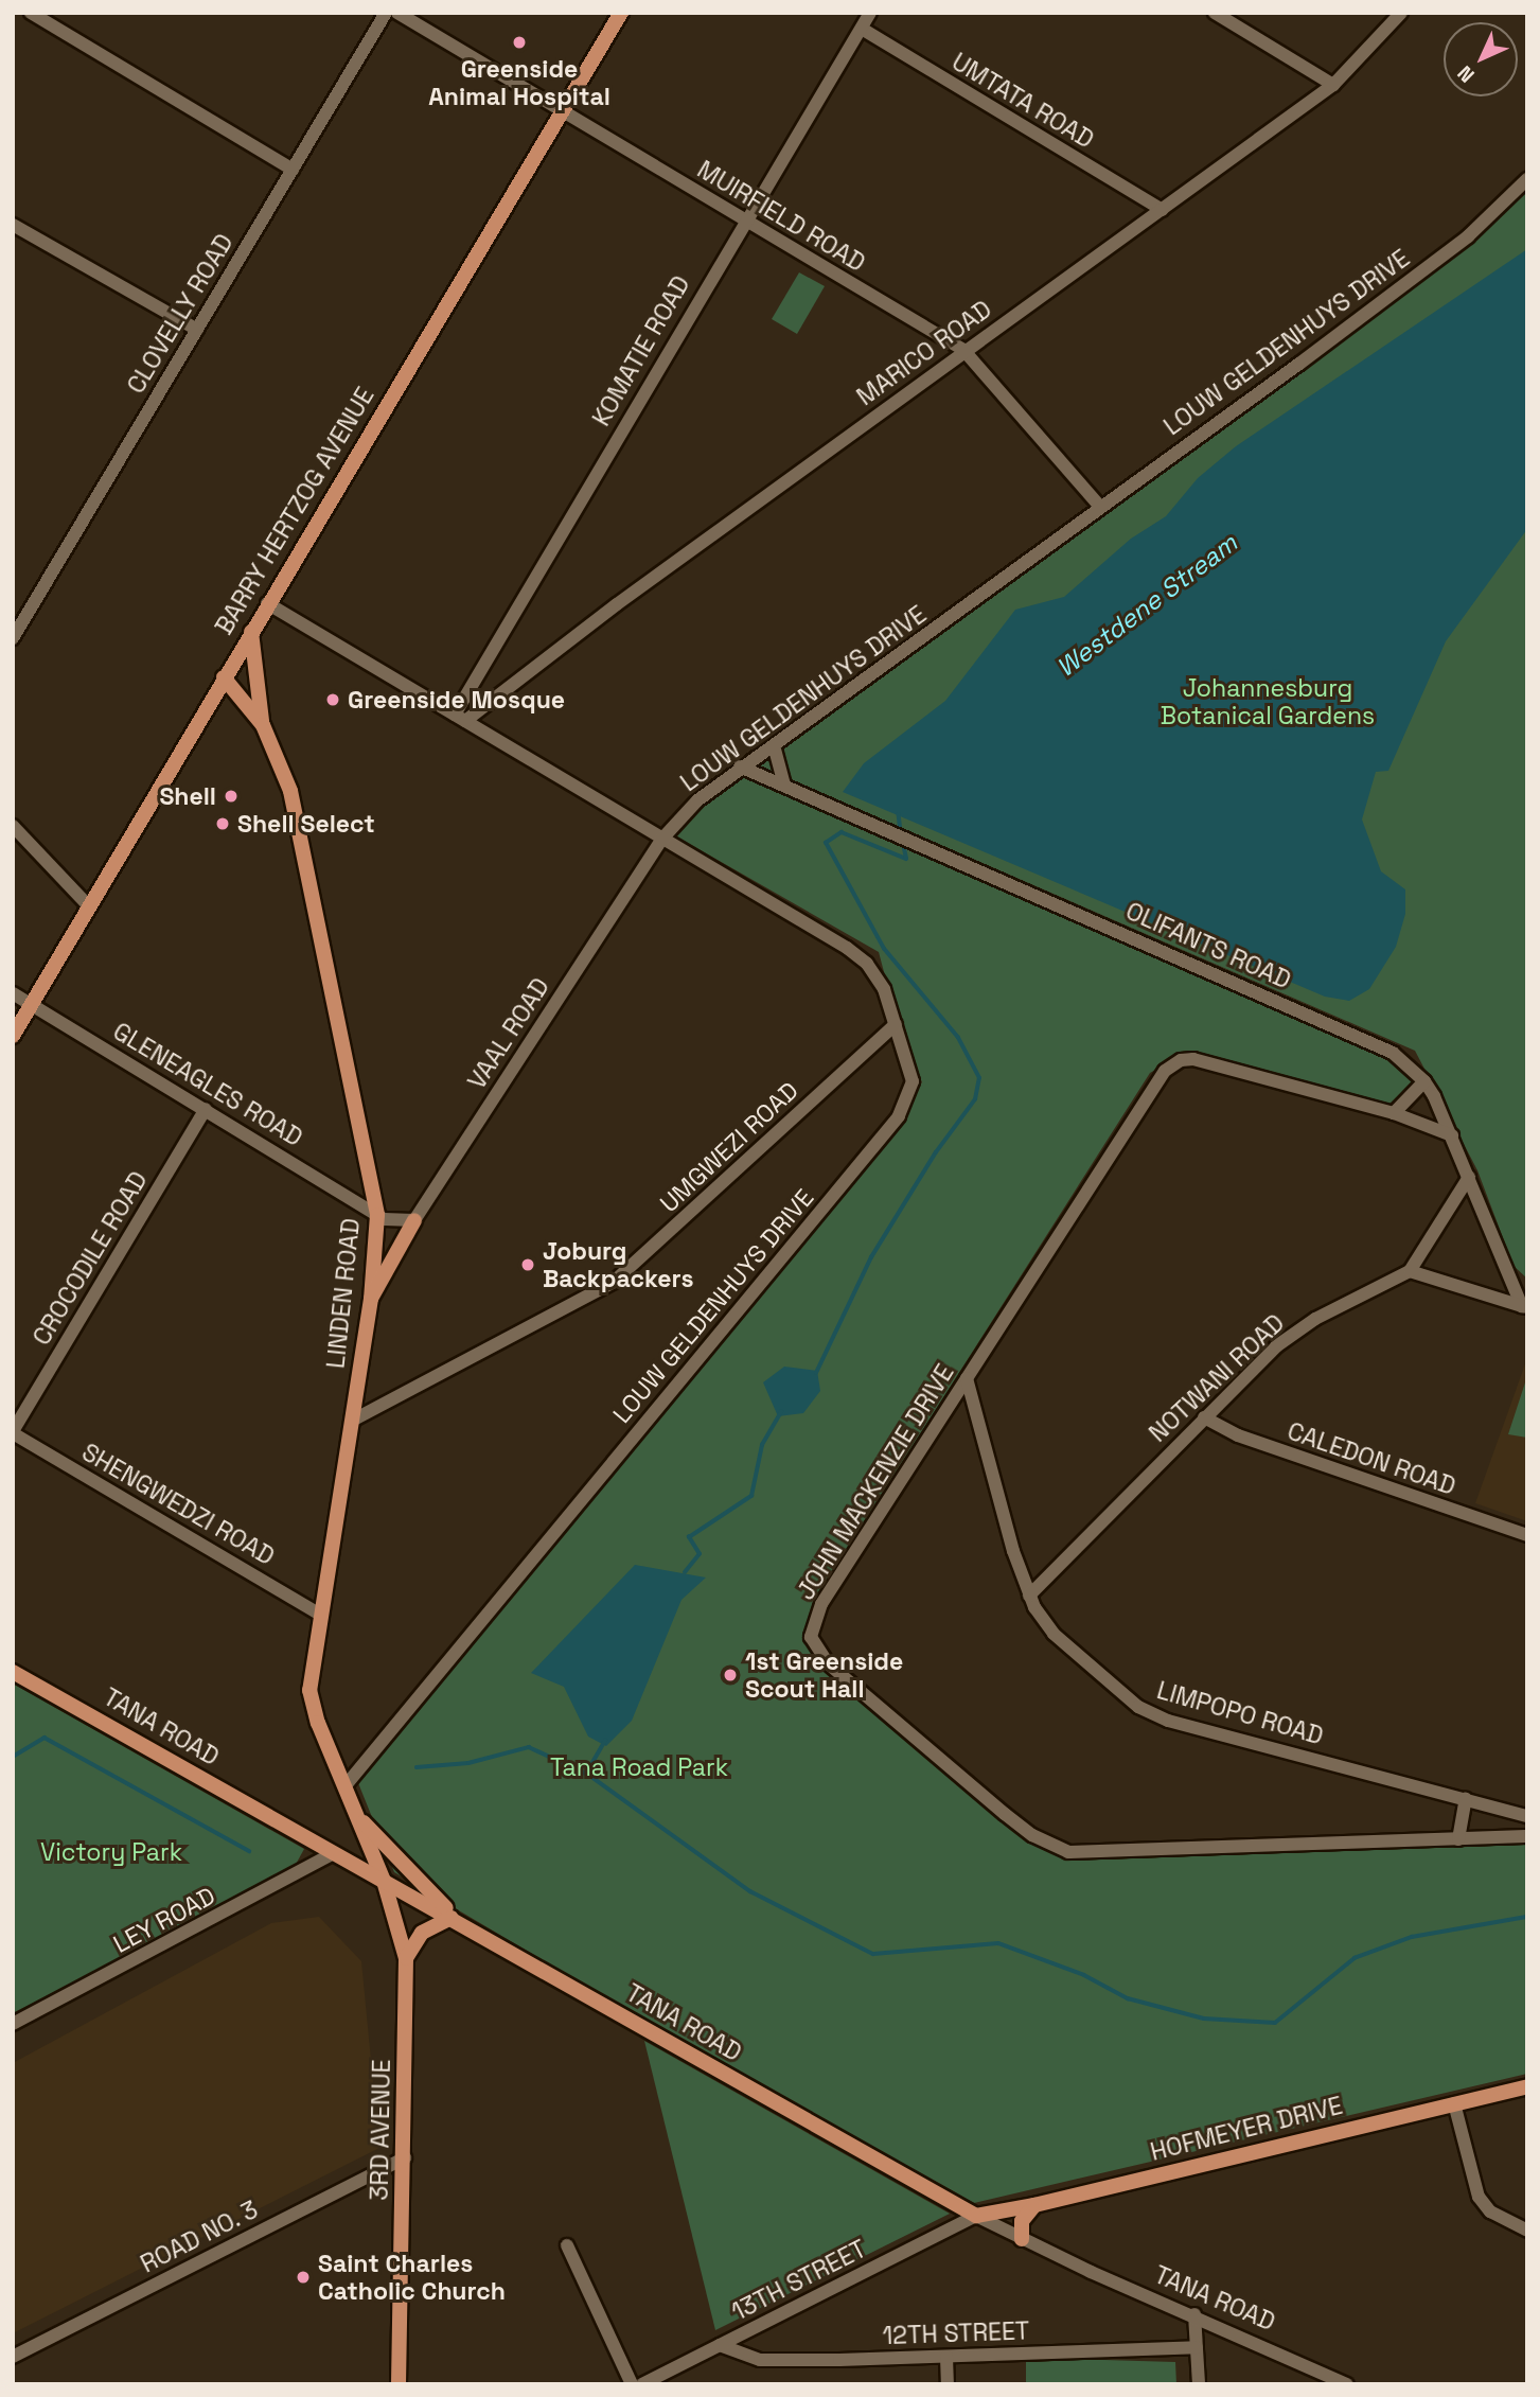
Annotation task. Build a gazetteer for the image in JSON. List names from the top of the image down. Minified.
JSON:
{"streets":{"main road":["BARRY HERTZOG AVENUE","LINDEN ROAD","TANA ROAD","HOFMEYER DRIVE","3RD AVENUE"],"street":["UMTATA ROAD","MUIRFIELD ROAD","CLOVELLY ROAD","LOUW GELDENHUYS DRIVE","KOMATIE ROAD","MARICO ROAD","OLIFANTS ROAD","VAAL ROAD","GLENEAGLES ROAD","UMGWEZI ROAD","CROCODILE ROAD","NOTWANI ROAD","CALEDON ROAD","JOHN MACKENZIE DRIVE","SHENGWEDZI ROAD","LIMPOPO ROAD","LEY ROAD","ROAD NO. 3","13TH STREET","12TH STREET"]},"crossings":[["UMTATA ROAD","KOMATIE ROAD"],["UMTATA ROAD","MARICO ROAD"],["MUIRFIELD ROAD","LOUW GELDENHUYS DRIVE"],["MUIRFIELD ROAD","KOMATIE ROAD"],["MUIRFIELD ROAD","MARICO ROAD"],["MUIRFIELD ROAD","BARRY HERTZOG AVENUE"],["LOUW GELDENHUYS DRIVE","OLIFANTS ROAD"],["LOUW GELDENHUYS DRIVE","VAAL ROAD"],["LOUW GELDENHUYS DRIVE","UMGWEZI ROAD"],["LOUW GELDENHUYS DRIVE","LINDEN ROAD"],["KOMATIE ROAD","MARICO ROAD"],["BARRY HERTZOG AVENUE","GLENEAGLES ROAD"],["BARRY HERTZOG AVENUE","LINDEN ROAD"],["OLIFANTS ROAD","NOTWANI ROAD"],["OLIFANTS ROAD","JOHN MACKENZIE DRIVE"],["GLENEAGLES ROAD","CROCODILE ROAD"],["GLENEAGLES ROAD","LINDEN ROAD"],["UMGWEZI ROAD","LINDEN ROAD"],["CROCODILE ROAD","SHENGWEDZI ROAD"],["LINDEN ROAD","SHENGWEDZI ROAD"],["LINDEN ROAD","TANA ROAD"],["LINDEN ROAD","3RD AVENUE"],["NOTWANI ROAD","CALEDON ROAD"],["NOTWANI ROAD","LIMPOPO ROAD"],["JOHN MACKENZIE DRIVE","LIMPOPO ROAD"],["TANA ROAD","LEY ROAD"],["TANA ROAD","HOFMEYER DRIVE"],["TANA ROAD","3RD AVENUE"],["TANA ROAD","13TH STREET"],["HOFMEYER DRIVE","13TH STREET"],["3RD AVENUE","ROAD NO. 3"],["13TH STREET","12TH STREET"]],"water":["Westdene Stream"],"parks":["Johannesburg Botanical Gardens","Tana Road Park","Victory Park"],"places":["Greenside Animal Hospital","Greenside Mosque","Shell","Shell Select","Joburg Backpackers","1st Greenside Scout Hall","Saint Charles Catholic Church"],"north":"bottom left"}
